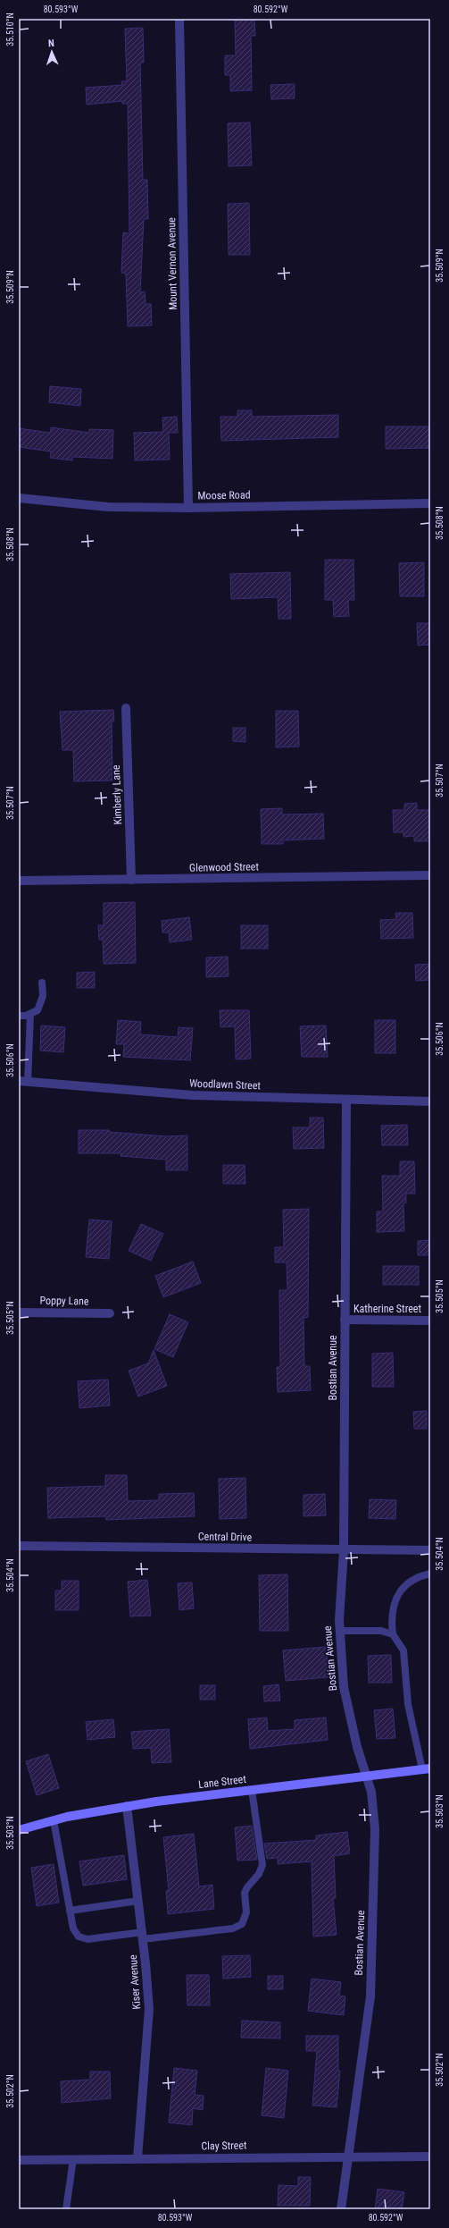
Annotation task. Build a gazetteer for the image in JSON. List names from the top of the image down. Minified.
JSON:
{"streets":{"main road":["Lane Street"],"street":["Mount Vernon Avenue","Moose Road","Kimberly Lane","Glenwood Street","Woodlawn Street","Poppy Lane","Katherine Street","Bostian Avenue","Central Drive","Kiser Avenue","Clay Street"]},"crossings":[["Mount Vernon Avenue","Moose Road"],["Kimberly Lane","Glenwood Street"],["Woodlawn Street","Bostian Avenue"],["Katherine Street","Bostian Avenue"],["Bostian Avenue","Central Drive"],["Bostian Avenue","Lane Street"],["Bostian Avenue","Clay Street"],["Lane Street","Kiser Avenue"],["Kiser Avenue","Clay Street"]],"north":"top","coordinates":["80.593°W","80.592°W","35.510°N","35.509°N","35.508°N","35.507°N","35.506°N","35.505°N","35.504°N","35.503°N","35.502°N"]}
